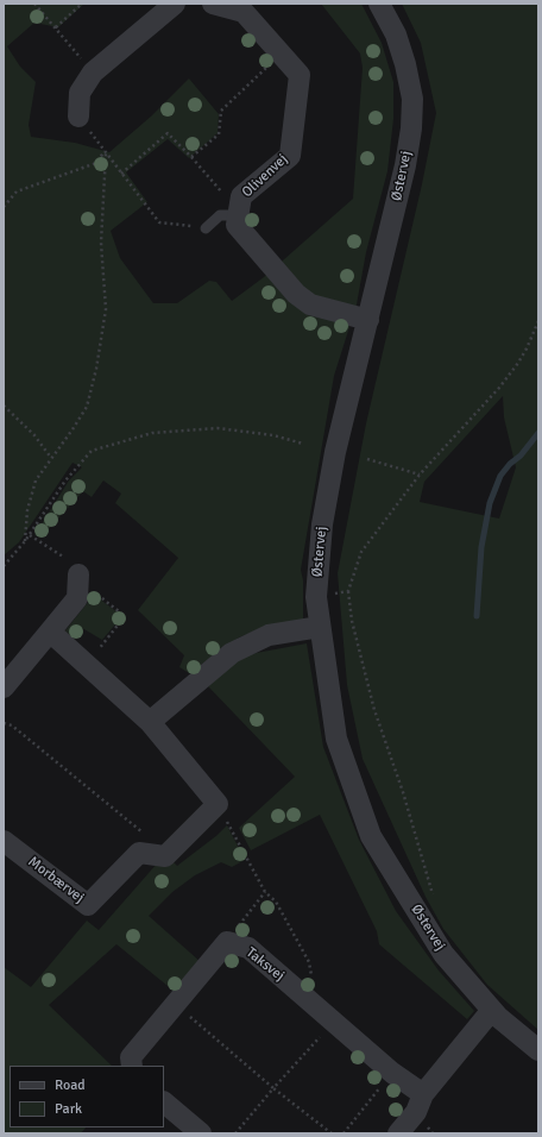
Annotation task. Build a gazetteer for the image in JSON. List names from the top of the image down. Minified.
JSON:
{"streets":{"street":["Olivenvej","Østervej","Morbærvej","Taksvej"]},"crossings":[["Olivenvej","Østervej"]],"legend":["Road","Park"]}
